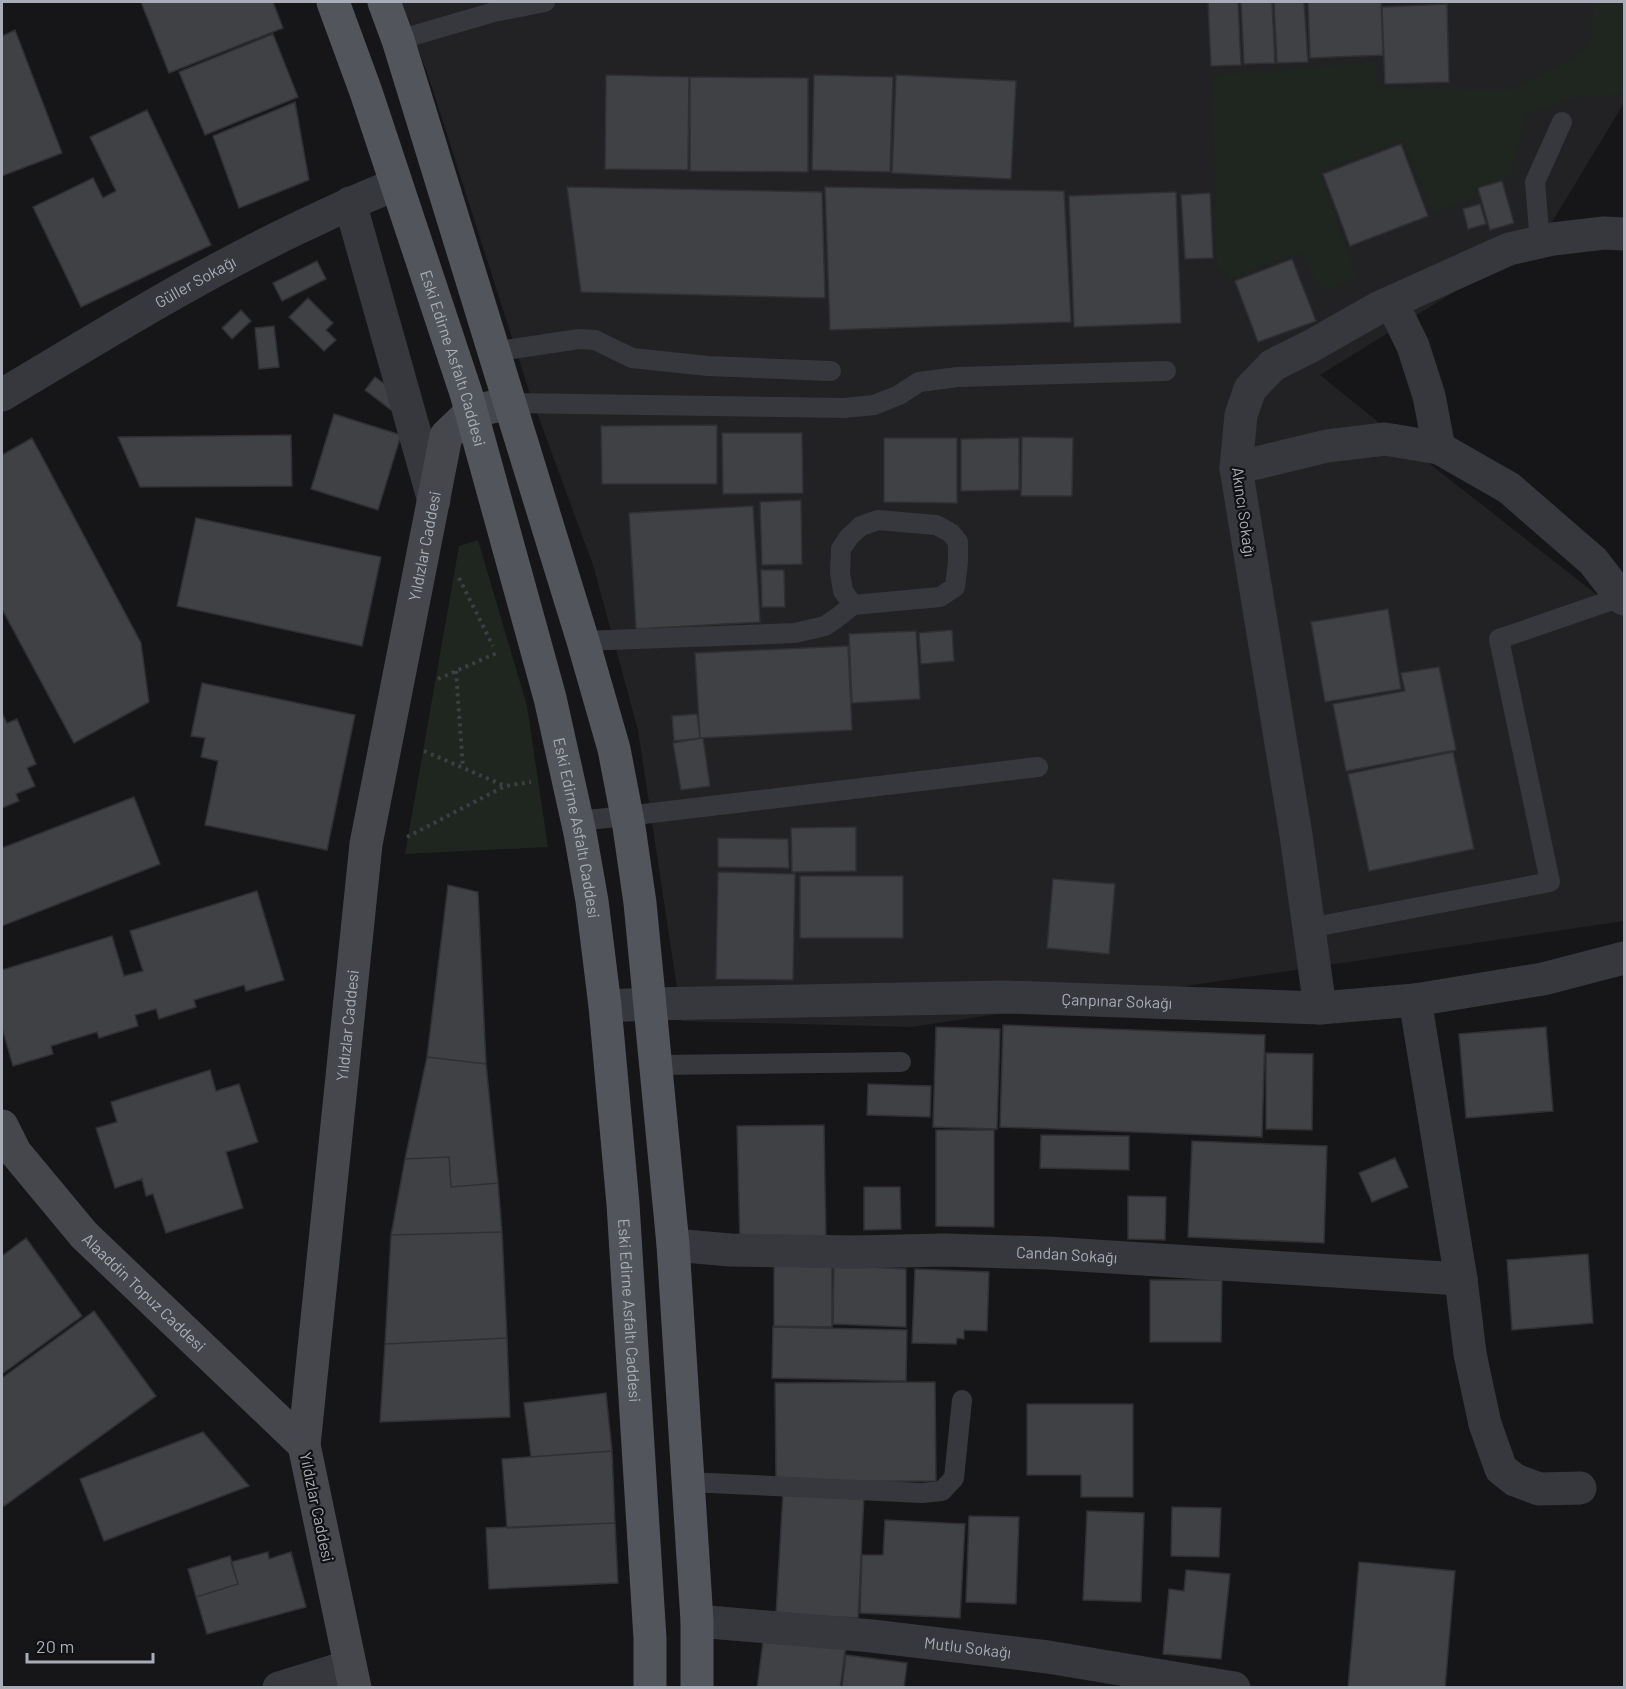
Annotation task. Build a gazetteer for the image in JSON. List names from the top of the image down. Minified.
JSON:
{"streets":{"main road":["Eski Edirne Asfaltı Caddesi"],"street":["Güller Sokağı","Akıncı Sokağı","Yıldızlar Caddesi","Çanpınar Sokağı","Candan Sokağı","Alaaddin Topuz Caddesi","Mutlu Sokağı"]},"crossings":[["Güller Sokağı","Eski Edirne Asfaltı Caddesi"],["Eski Edirne Asfaltı Caddesi","Yıldızlar Caddesi"],["Eski Edirne Asfaltı Caddesi","Çanpınar Sokağı"],["Akıncı Sokağı","Çanpınar Sokağı"],["Yıldızlar Caddesi","Alaaddin Topuz Caddesi"]],"scale_bar":"20 m"}
